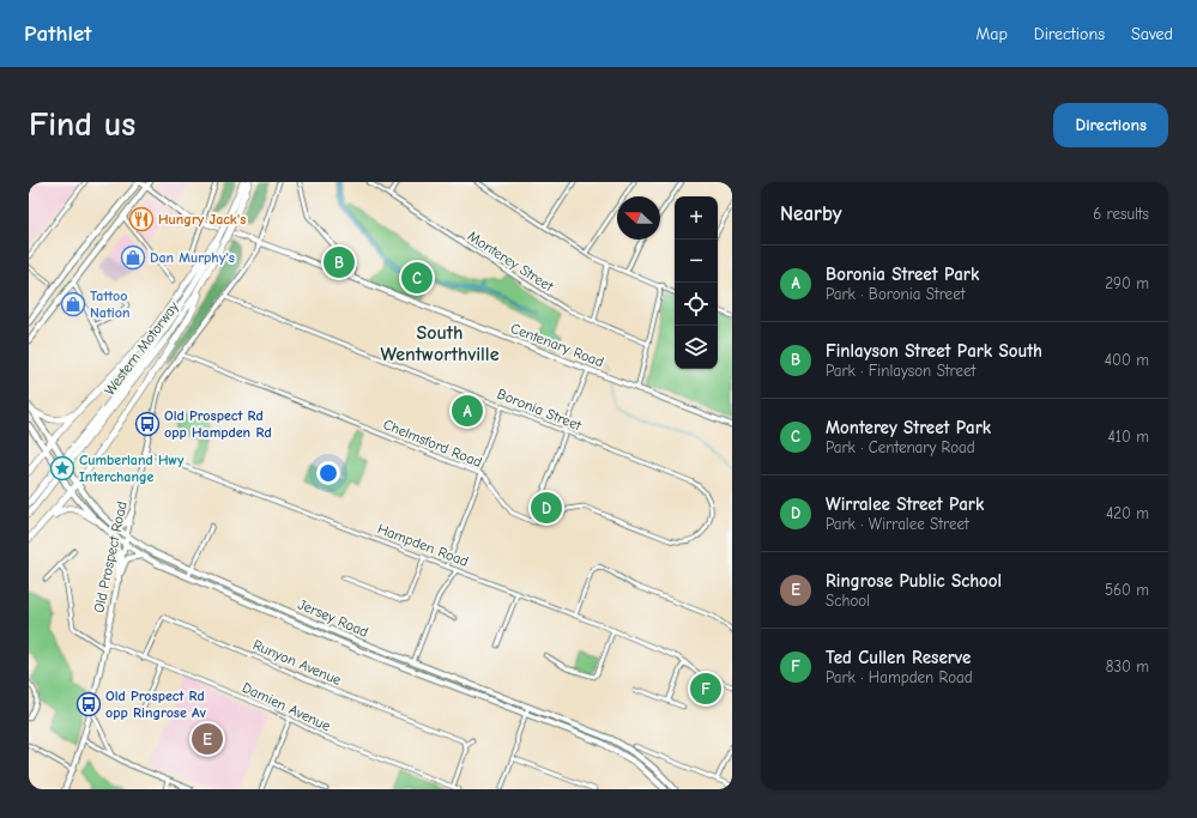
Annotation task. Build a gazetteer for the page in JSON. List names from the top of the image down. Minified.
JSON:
{"streets":{"highway":["Western Motorway","Jersey Road"],"main road":["Centenary Road","Old Prospect Road"],"street":["Monterey Street","Boronia Street","Chelmsford Road","Hampden Road","Runyon Avenue","Damien Avenue"]},"crossings":[["Centenary Road","Old Prospect Road"],["Boronia Street","Chelmsford Road"],["Boronia Street","Old Prospect Road"],["Chelmsford Road","Old Prospect Road"],["Hampden Road","Old Prospect Road"],["Old Prospect Road","Jersey Road"],["Old Prospect Road","Damien Avenue"],["Runyon Avenue","Damien Avenue"]],"districts":["South Wentworthville"],"places":{"restaurant":["Hungry Jack's"],"shop":["Dan Murphy's","Tattoo Nation"],"bus stop":["Old Prospect Rd opp Hampden Rd","Old Prospect Rd opp Ringrose Av"],"place":["Cumberland Hwy Interchange"]},"north":"left","page":{"header":"Pathlet","nav":["Map","Directions","Saved"],"buttons":"Directions","title":"Find us","heading":["Nearby","6 results"],"map_buttons":["+","−"],"pins":["B","C","A","D","F","E"],"list":[{"mark":"A","name":"Boronia Street Park","note":"Park · Boronia Street","value":"290 m"},{"mark":"B","name":"Finlayson Street Park South","note":"Park · Finlayson Street","value":"400 m"},{"mark":"C","name":"Monterey Street Park","note":"Park · Centenary Road","value":"410 m"},{"mark":"D","name":"Wirralee Street Park","note":"Park · Wirralee Street","value":"420 m"},{"mark":"E","name":"Ringrose Public School","note":"School","value":"560 m"},{"mark":"F","name":"Ted Cullen Reserve","note":"Park · Hampden Road","value":"830 m"}]}}
